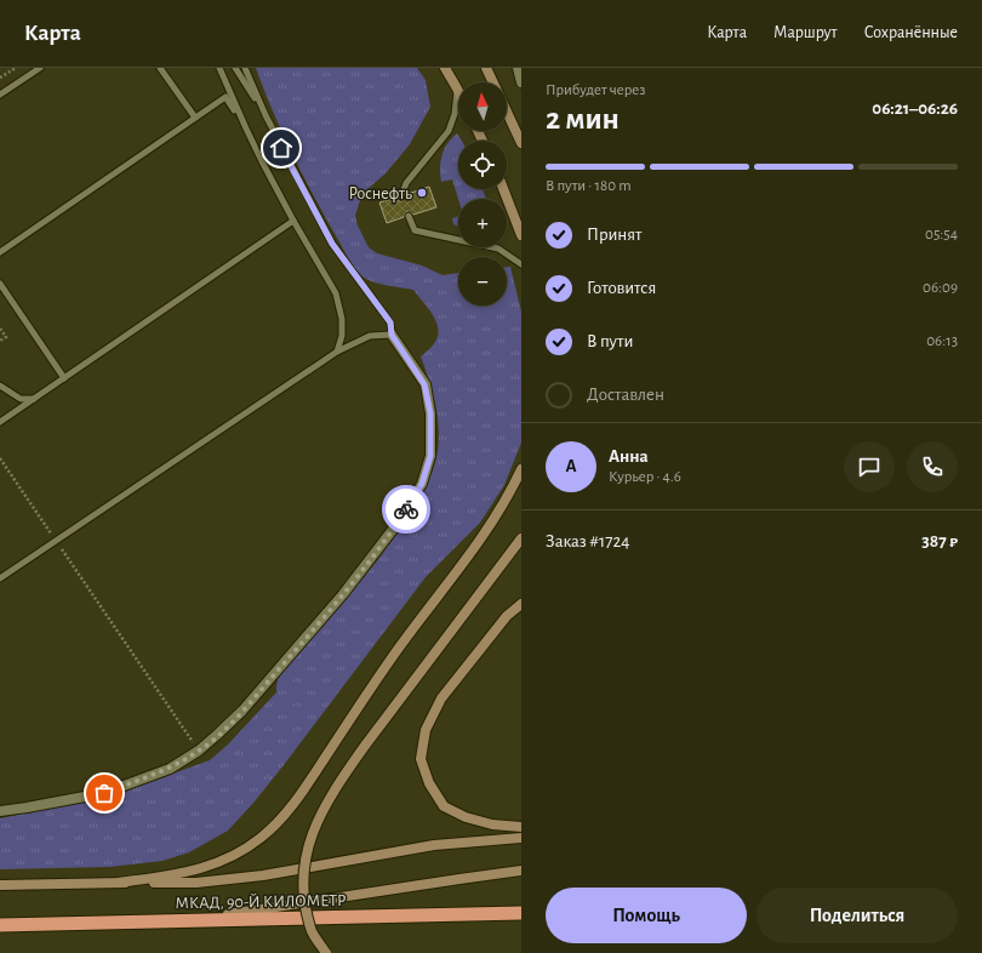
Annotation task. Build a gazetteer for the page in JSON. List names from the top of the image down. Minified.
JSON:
{"streets":{"highway":["МКАД, 90-Й КИЛОМЕТР"]},"places":["Роснефть"],"north":"top","page":{"header":"Карта","nav":["Карта","Маршрут","Сохранённые"],"heading":["2 мин","Прибудет через","06:21–06:26"],"panel":["Анна","Курьер · 4.6","Заказ #1724","387 ₽"],"map_buttons":["+","−"],"bar":"В пути · 180 m","list":[["Принят","05:54"],["Готовится","06:09"],["В пути","06:13"],"Доставлен"],"round":"А","buttons":["Помощь","Поделиться"]}}
